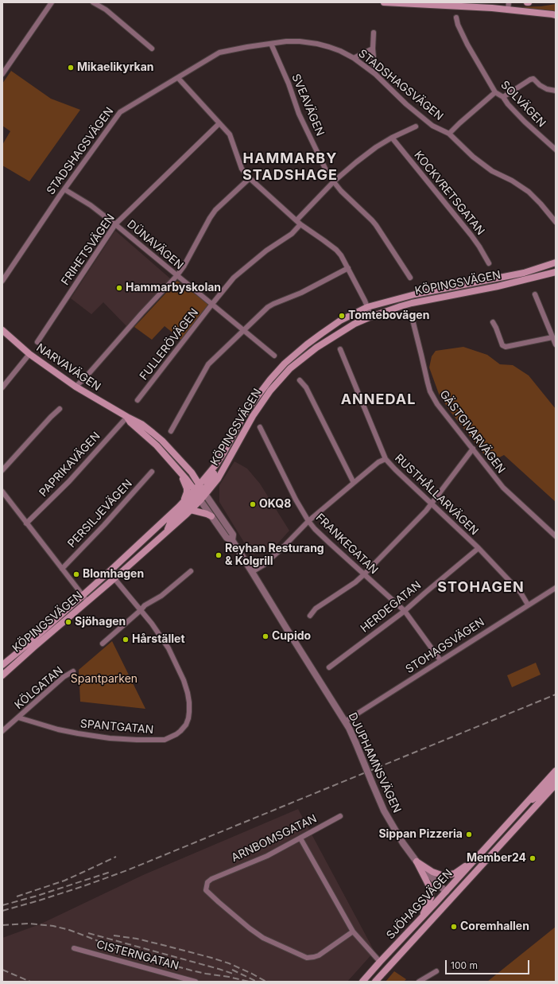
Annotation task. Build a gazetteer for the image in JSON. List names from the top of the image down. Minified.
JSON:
{"streets":{"main road":["KÖPINGSVÄGEN","NARVAVÄGEN","SJÖHAGSVÄGEN"],"street":["STADSHAGSVÄGEN","SOLVÄGEN","SVEAVÄGEN","KOCKVRETSGATAN","DÜNAVÄGEN","FRIHETSVÄGEN","FULLERÖVÄGEN","GÄSTGIVARVÄGEN","PAPRIKAVÄGEN","RUSTHÅLLARVÄGEN","PERSILJEVÄGEN","FRANKEGATAN","HERDEGATAN","STOHAGSVÄGEN","KÖLGATAN","SPANTGATAN","DJUPHAMNSVÄGEN","ARNBOMSGATAN","CISTERNGATAN"]},"crossings":[["STADSHAGSVÄGEN","SVEAVÄGEN"],["STADSHAGSVÄGEN","DÜNAVÄGEN"],["DÜNAVÄGEN","FRIHETSVÄGEN"],["DÜNAVÄGEN","FULLERÖVÄGEN"],["KÖPINGSVÄGEN","NARVAVÄGEN"],["KÖPINGSVÄGEN","SPANTGATAN"],["KÖPINGSVÄGEN","DJUPHAMNSVÄGEN"],["NARVAVÄGEN","PAPRIKAVÄGEN"],["NARVAVÄGEN","DJUPHAMNSVÄGEN"],["RUSTHÅLLARVÄGEN","HERDEGATAN"],["RUSTHÅLLARVÄGEN","STOHAGSVÄGEN"],["FRANKEGATAN","HERDEGATAN"],["FRANKEGATAN","STOHAGSVÄGEN"],["STOHAGSVÄGEN","DJUPHAMNSVÄGEN"],["KÖLGATAN","SPANTGATAN"],["DJUPHAMNSVÄGEN","SJÖHAGSVÄGEN"]],"districts":["HAMMARBY STADSHAGE","ANNEDAL","STOHAGEN"],"parks":["Spantparken"],"places":["Mikaelikyrkan","Hammarbyskolan","Tomtebovägen","OKQ8","Reyhan Resturang & Kolgrill","Blomhagen","Sjöhagen","Cupido","Hårstället","Sippan Pizzeria","Member24","Coremhallen"],"scale_bar":"100 m"}
